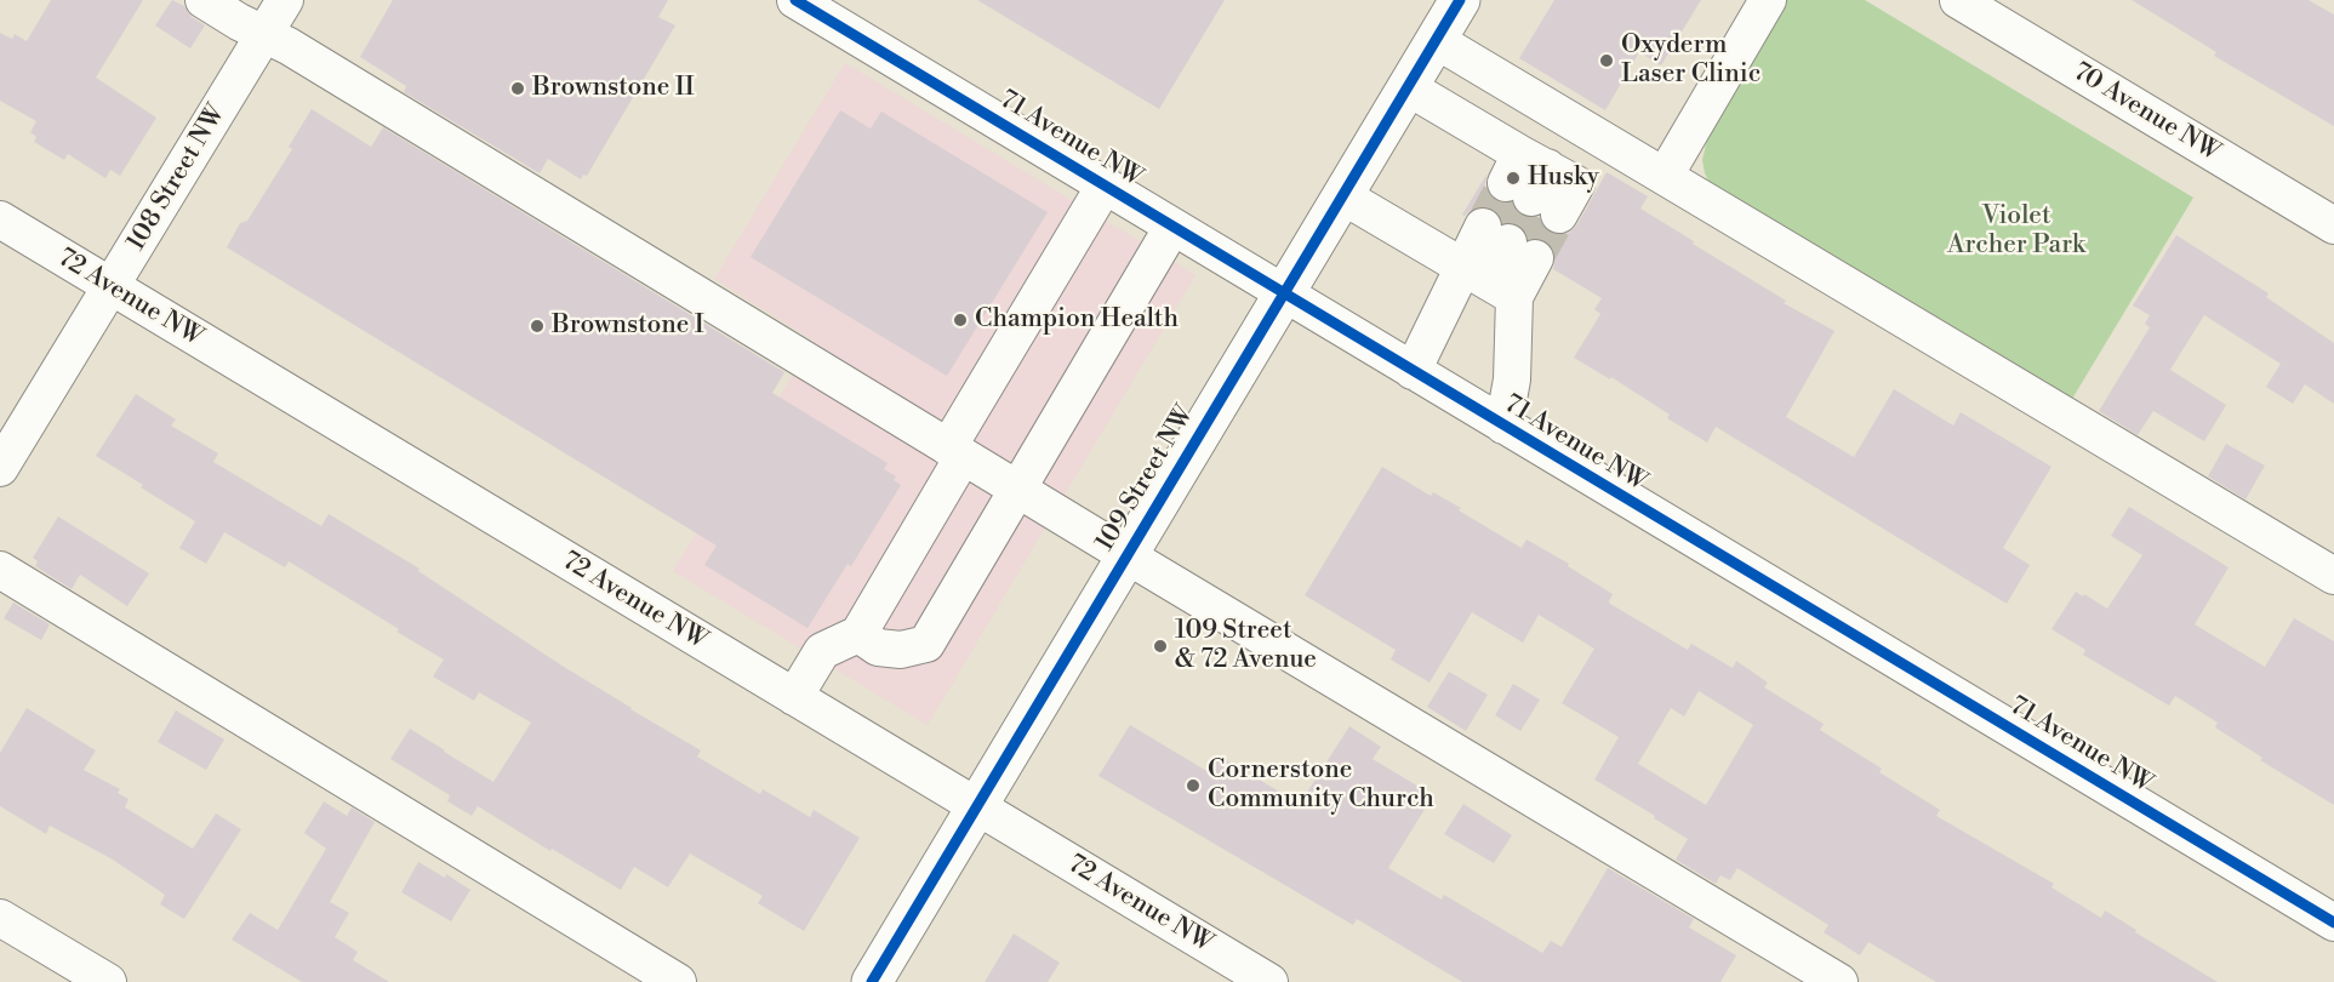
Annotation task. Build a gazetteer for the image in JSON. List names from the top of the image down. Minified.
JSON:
{"streets":{"main road":["109 Street NW"],"street":["70 Avenue NW","71 Avenue NW","108 Street NW","72 Avenue NW"]},"crossings":[["71 Avenue NW","109 Street NW"],["108 Street NW","72 Avenue NW"],["72 Avenue NW","109 Street NW"]],"parks":["Violet Archer Park"],"places":["Oxyderm Laser Clinic","Brownstone II","Husky","Champion Health","Brownstone I","109 Street & 72 Avenue","Cornerstone Community Church"]}
